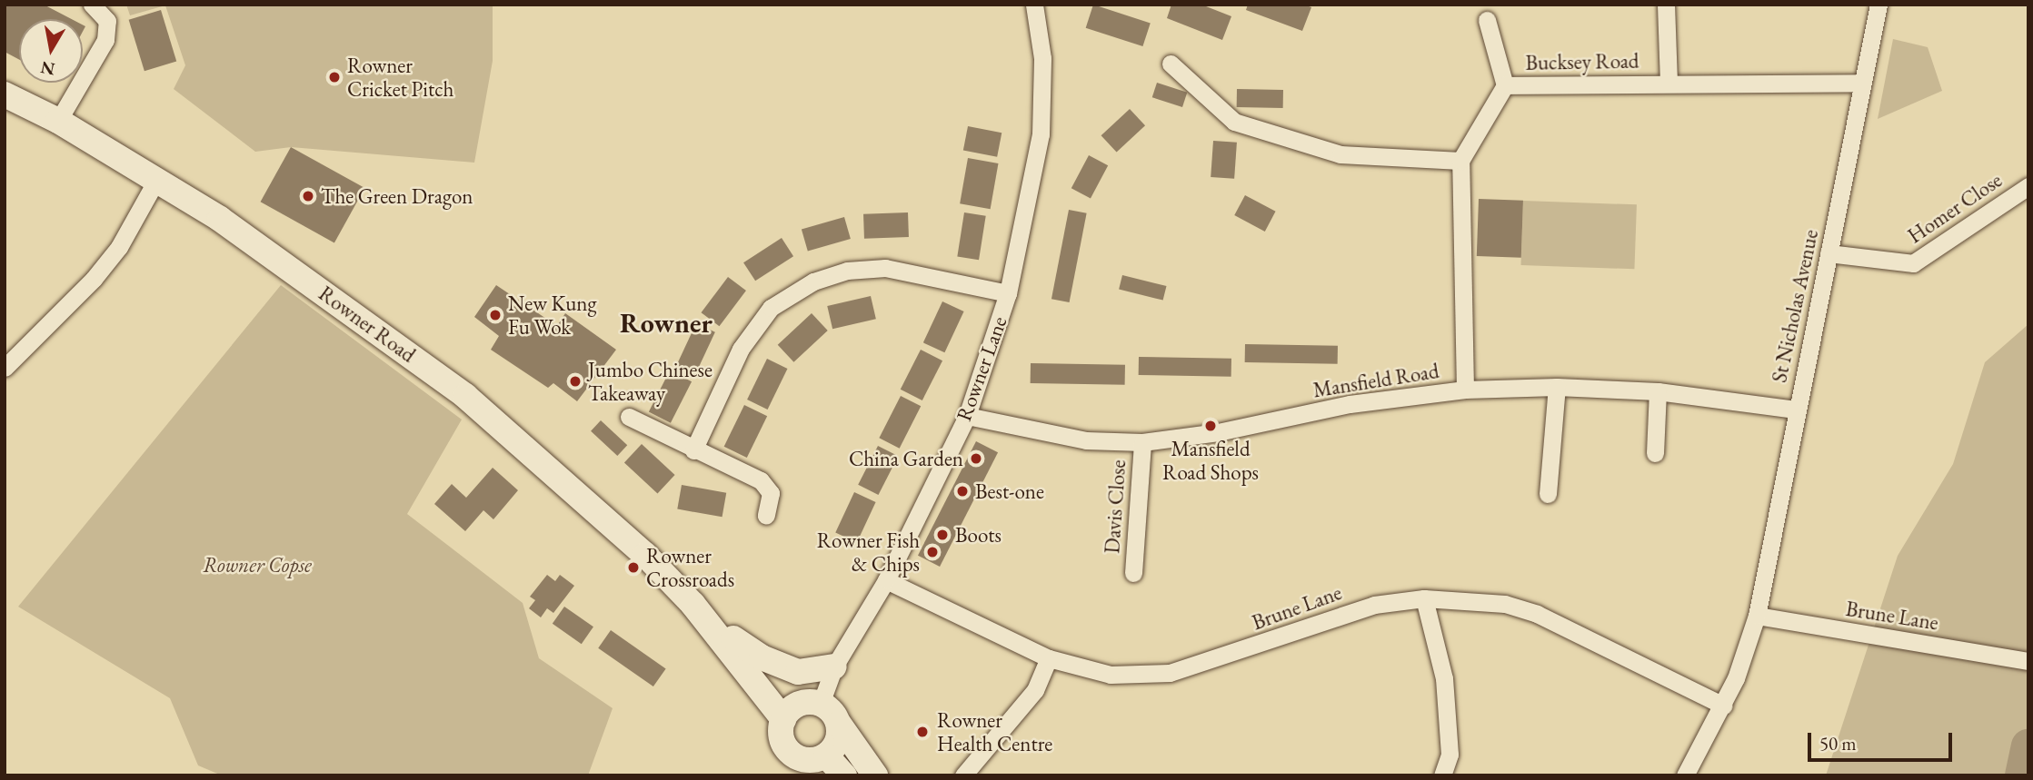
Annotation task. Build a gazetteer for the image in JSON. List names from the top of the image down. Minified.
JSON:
{"streets":{"main road":["Rowner Road"],"street":["Bucksey Road","Homer Close","St Nicholas Avenue","Rowner Lane","Mansfield Road","Davis Close","Brune Lane"]},"crossings":[["Bucksey Road","St Nicholas Avenue"],["Homer Close","St Nicholas Avenue"],["St Nicholas Avenue","Mansfield Road"],["St Nicholas Avenue","Brune Lane"],["Rowner Road","Rowner Lane"],["Rowner Lane","Mansfield Road"],["Rowner Lane","Brune Lane"],["Mansfield Road","Davis Close"]],"districts":["Rowner"],"parks":["Rowner Copse"],"places":["Rowner Cricket Pitch","The Green Dragon","New Kung Fu Wok","Jumbo Chinese Takeaway","Mansfield Road Shops","China Garden","Best-one","Boots","Rowner Fish & Chips","Rowner Crossroads","Rowner Health Centre"],"scale_bar":"50 m","north":"bottom"}
